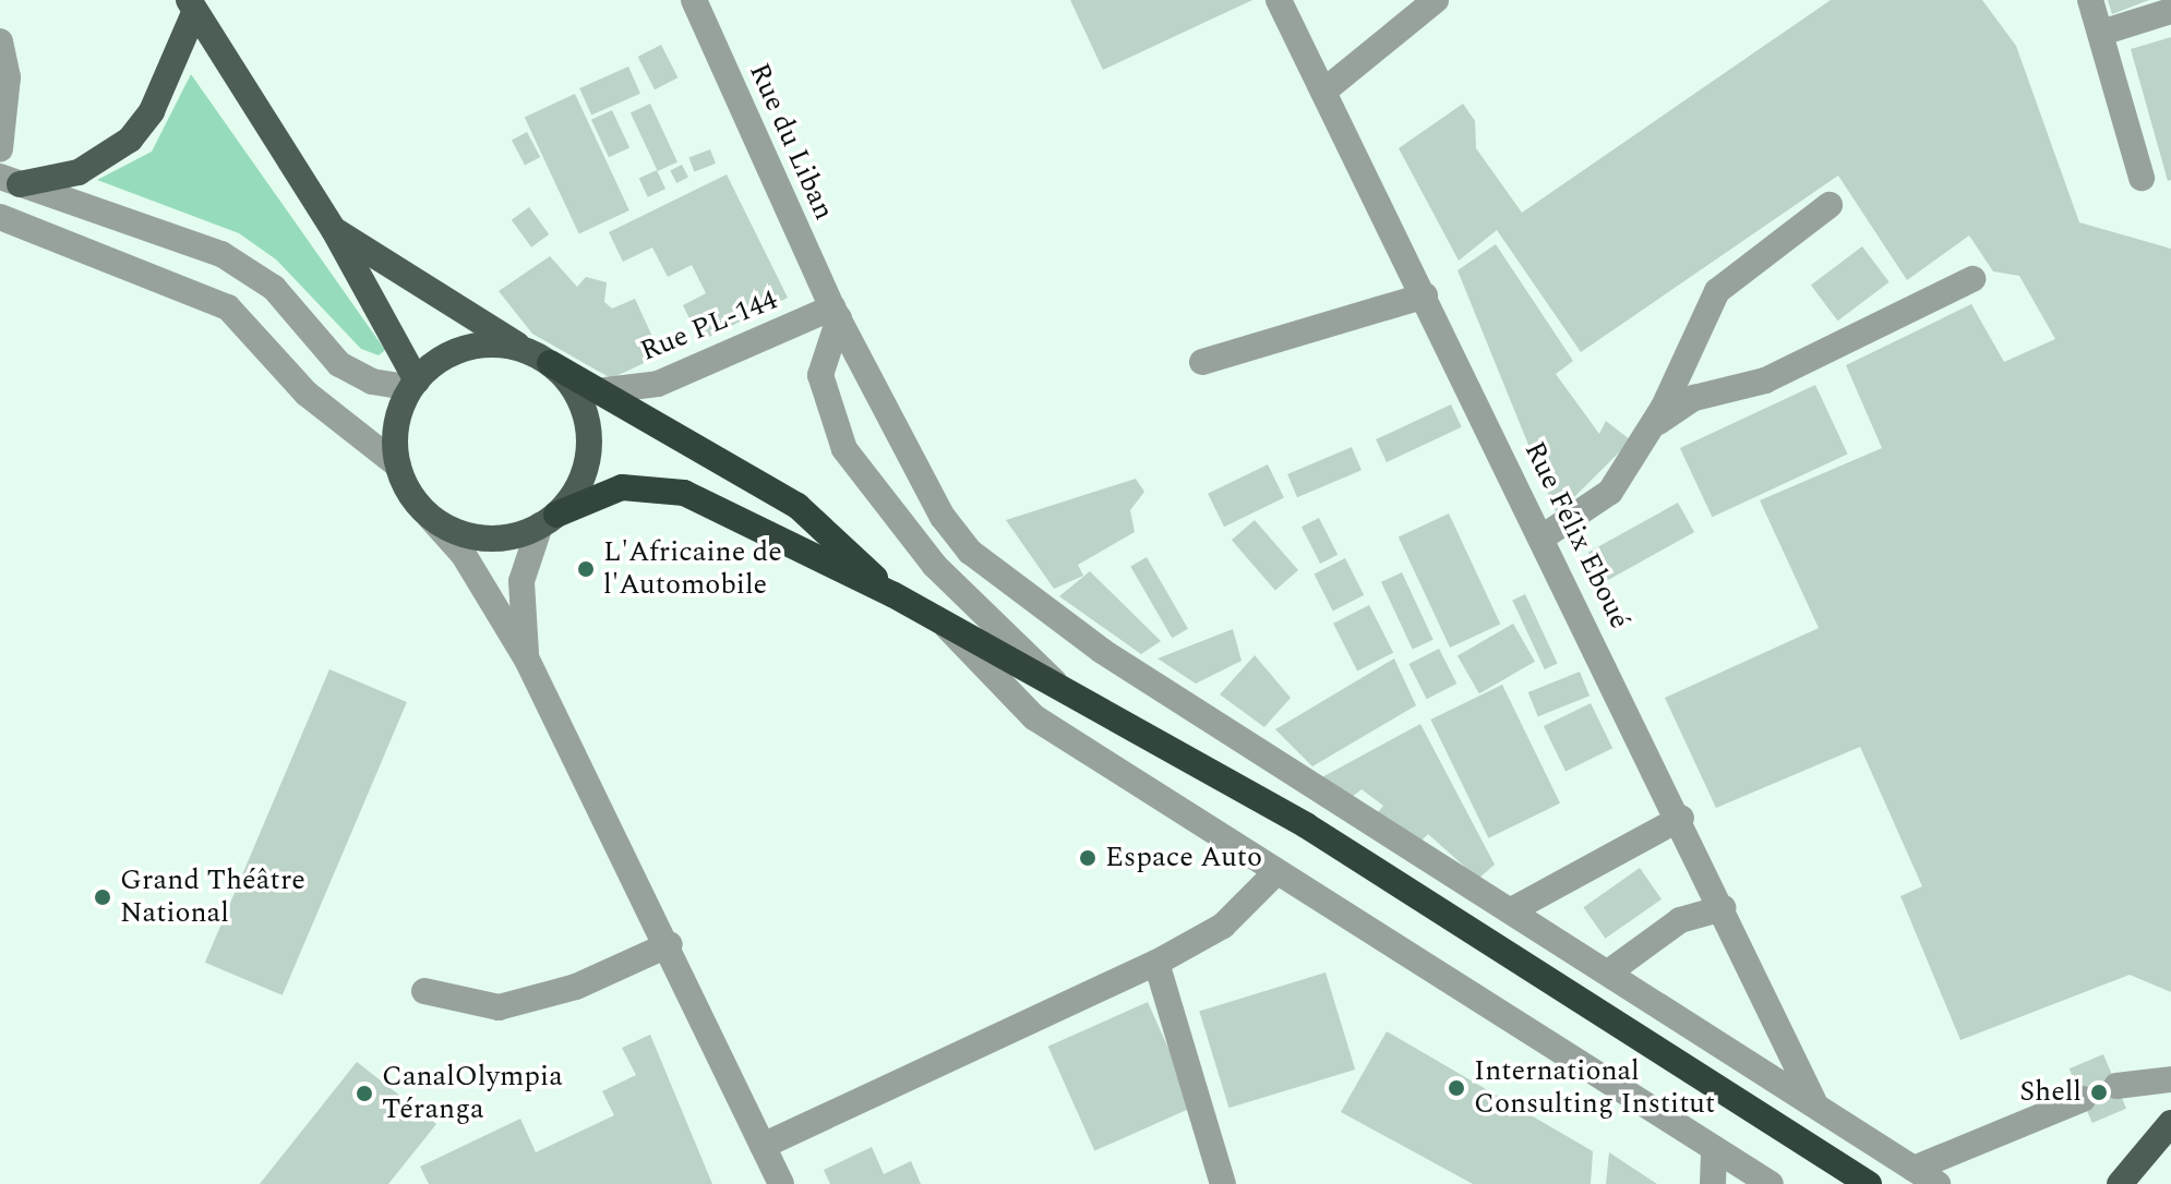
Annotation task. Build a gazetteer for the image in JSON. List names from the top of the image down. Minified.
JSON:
{"streets":{"street":["Rue du Liban","Rue PL-144","Rue Félix Eboué"]},"crossings":[["Rue du Liban","Rue PL-144"],["Rue du Liban","Rue Félix Eboué"]],"places":["L'Africaine de l'Automobile","Espace Auto","Grand Théâtre National","International Consulting Institut","Shell","CanalOlympia Téranga"]}
